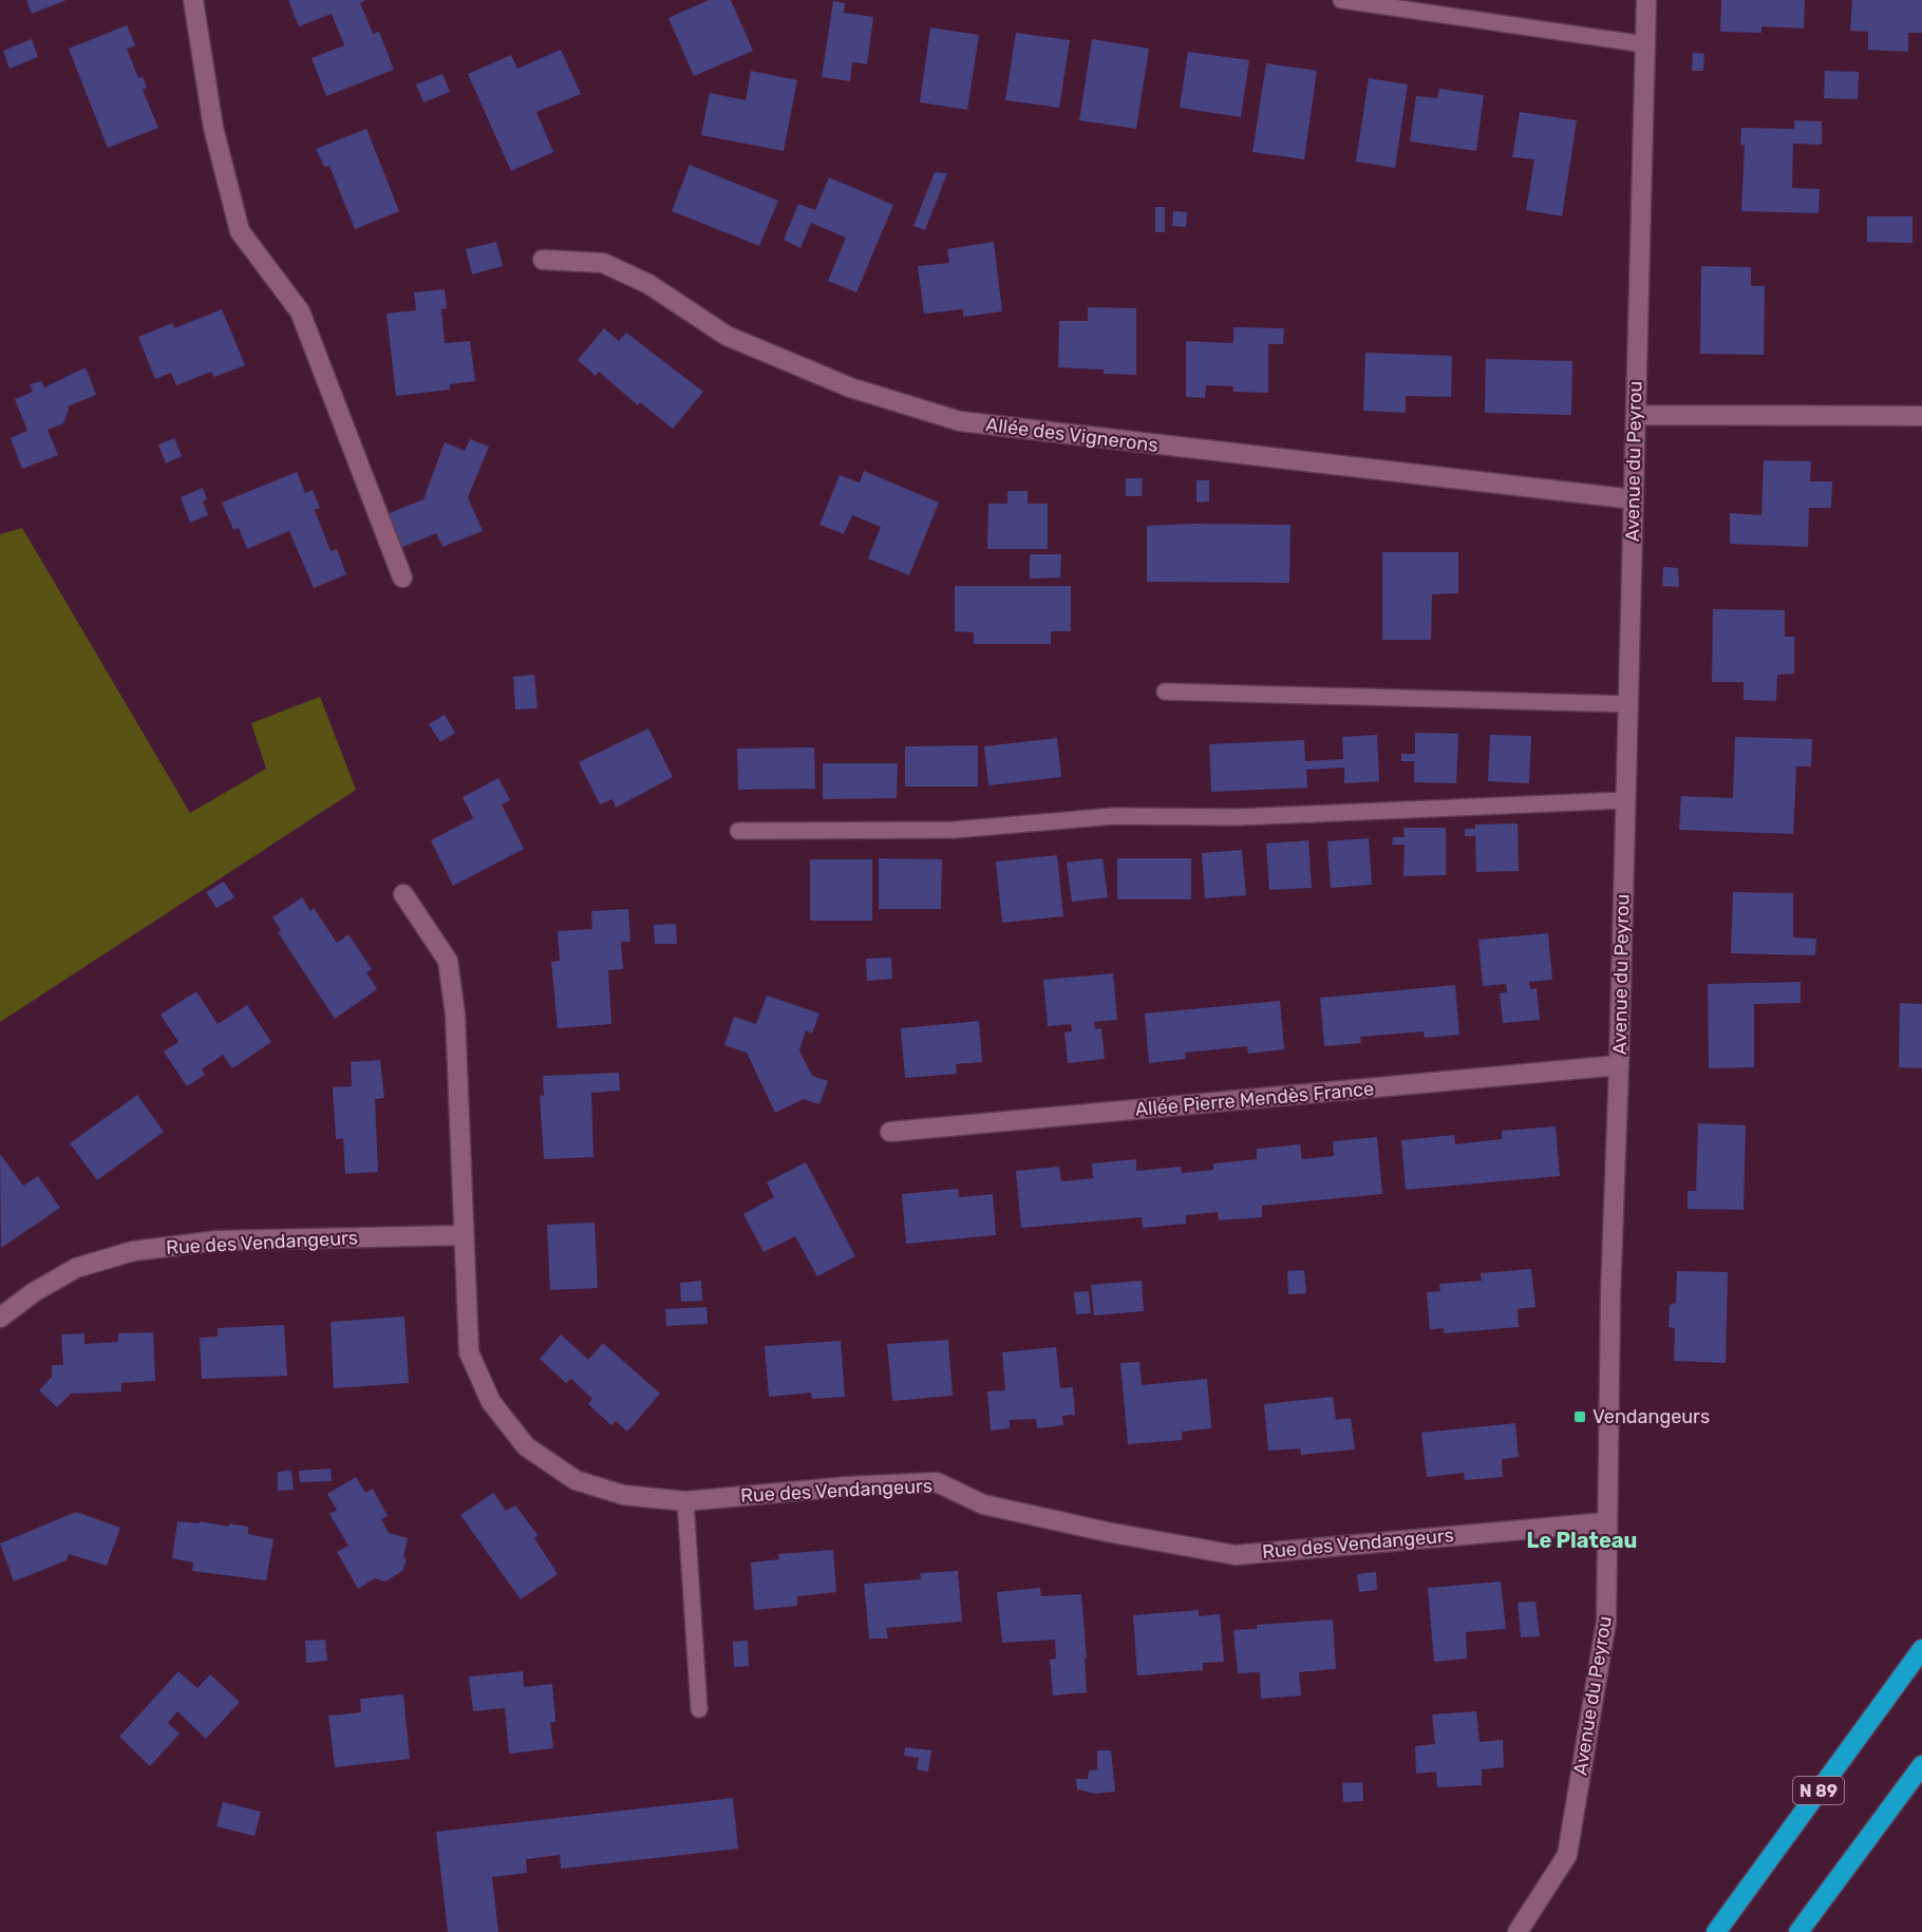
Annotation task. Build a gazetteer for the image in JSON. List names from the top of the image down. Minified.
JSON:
{"streets":{"highway":["N 89"],"street":["Allée des Vignerons","Avenue du Peyrou","Allée Pierre Mendès France","Rue des Vendangeurs"]},"crossings":[["Allée des Vignerons","Avenue du Peyrou"],["Avenue du Peyrou","Allée Pierre Mendès France"],["Avenue du Peyrou","Rue des Vendangeurs"]],"districts":["Le Plateau"],"places":{"transit":["Vendangeurs"]}}
